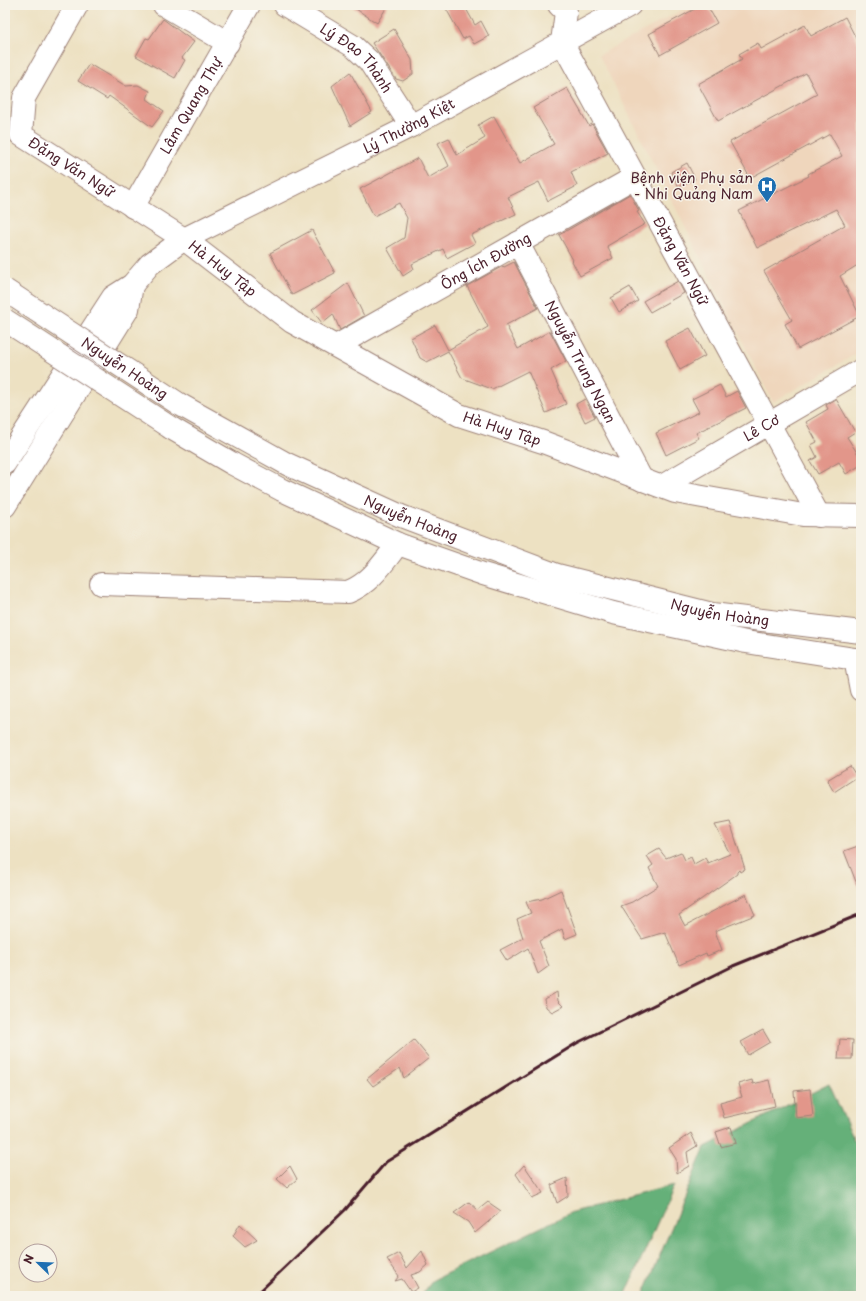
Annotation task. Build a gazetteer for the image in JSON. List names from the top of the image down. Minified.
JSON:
{"streets":{"main road":["Lý Đạo Thành","Lâm Quang Thự","Lý Thường Kiệt","Đặng Văn Ngữ","Ông Ích Đường","Hà Huy Tập","Nguyễn Trung Ngạn","Nguyễn Hoàng","Lê Cơ"]},"crossings":[["Lý Đạo Thành","Lý Thường Kiệt"],["Lâm Quang Thự","Đặng Văn Ngữ"],["Lý Thường Kiệt","Đặng Văn Ngữ"],["Lý Thường Kiệt","Hà Huy Tập"],["Đặng Văn Ngữ","Ông Ích Đường"],["Đặng Văn Ngữ","Hà Huy Tập"],["Đặng Văn Ngữ","Lê Cơ"],["Ông Ích Đường","Hà Huy Tập"],["Ông Ích Đường","Nguyễn Trung Ngạn"],["Hà Huy Tập","Nguyễn Trung Ngạn"],["Hà Huy Tập","Lê Cơ"],["Nguyễn Trung Ngạn","Lê Cơ"]],"places":{"hospital":["Bệnh viện Phụ sản - Nhi Quảng Nam"]},"north":"top left"}
